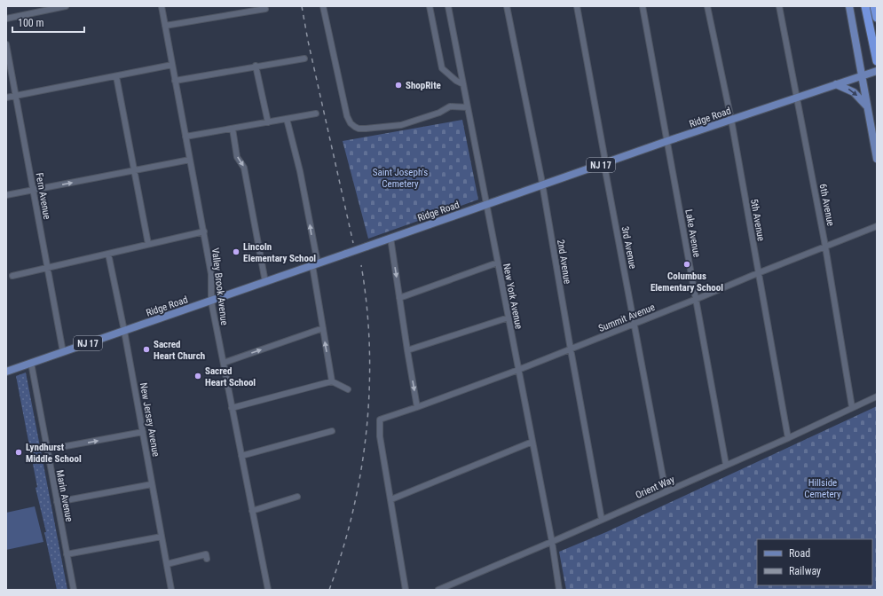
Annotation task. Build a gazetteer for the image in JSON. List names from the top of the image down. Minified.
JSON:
{"streets":{"main road":["Ridge Road","NJ 17"],"street":["Fern Avenue","6th Avenue","5th Avenue","Lake Avenue","3rd Avenue","2nd Avenue","Valley Brook Avenue","New York Avenue","Summit Avenue","New Jersey Avenue","Orient Way","Marin Avenue"]},"crossings":[["Ridge Road","Fern Avenue"],["Ridge Road","6th Avenue"],["Ridge Road","5th Avenue"],["Ridge Road","Lake Avenue"],["Ridge Road","3rd Avenue"],["Ridge Road","2nd Avenue"],["Ridge Road","Valley Brook Avenue"],["Ridge Road","New York Avenue"],["Ridge Road","New Jersey Avenue"],["Ridge Road","Marin Avenue"],["6th Avenue","Summit Avenue"],["6th Avenue","Orient Way"],["5th Avenue","Summit Avenue"],["5th Avenue","Orient Way"],["Lake Avenue","Summit Avenue"],["Lake Avenue","Orient Way"],["3rd Avenue","Summit Avenue"],["3rd Avenue","Orient Way"],["2nd Avenue","Summit Avenue"],["2nd Avenue","Orient Way"],["New York Avenue","Summit Avenue"],["New York Avenue","Orient Way"]],"parks":["Saint Joseph's Cemetery","Hillside Cemetery"],"places":["ShopRite","Lincoln Elementary School","Columbus Elementary School","Sacred Heart Church","Sacred Heart School","Lyndhurst Middle School"],"legend":["Road","Railway"],"scale_bar":"100 m"}
